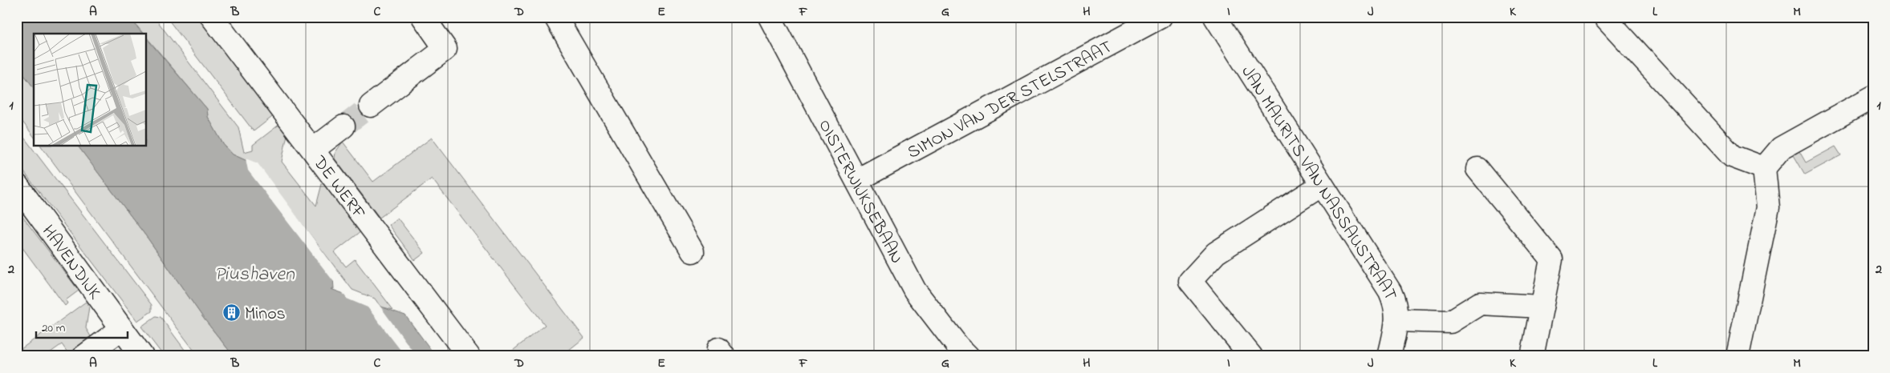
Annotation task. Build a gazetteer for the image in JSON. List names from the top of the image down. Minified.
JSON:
{"streets":{"street":["SIMON VAN DER STELSTRAAT","JAN MAURITS VAN NASSAUSTRAAT","DE WERF","OISTERWIJKSEBAAN","HAVENDIJK"]},"crossings":[["SIMON VAN DER STELSTRAAT","OISTERWIJKSEBAAN"]],"water":["Piushaven"],"places":{"building":["Minos"]},"scale_bar":"20 m","grid":{"columns":["A","B","C","D","E","F","G","H","I","J","K","L","M"],"rows":["1","2"]}}
